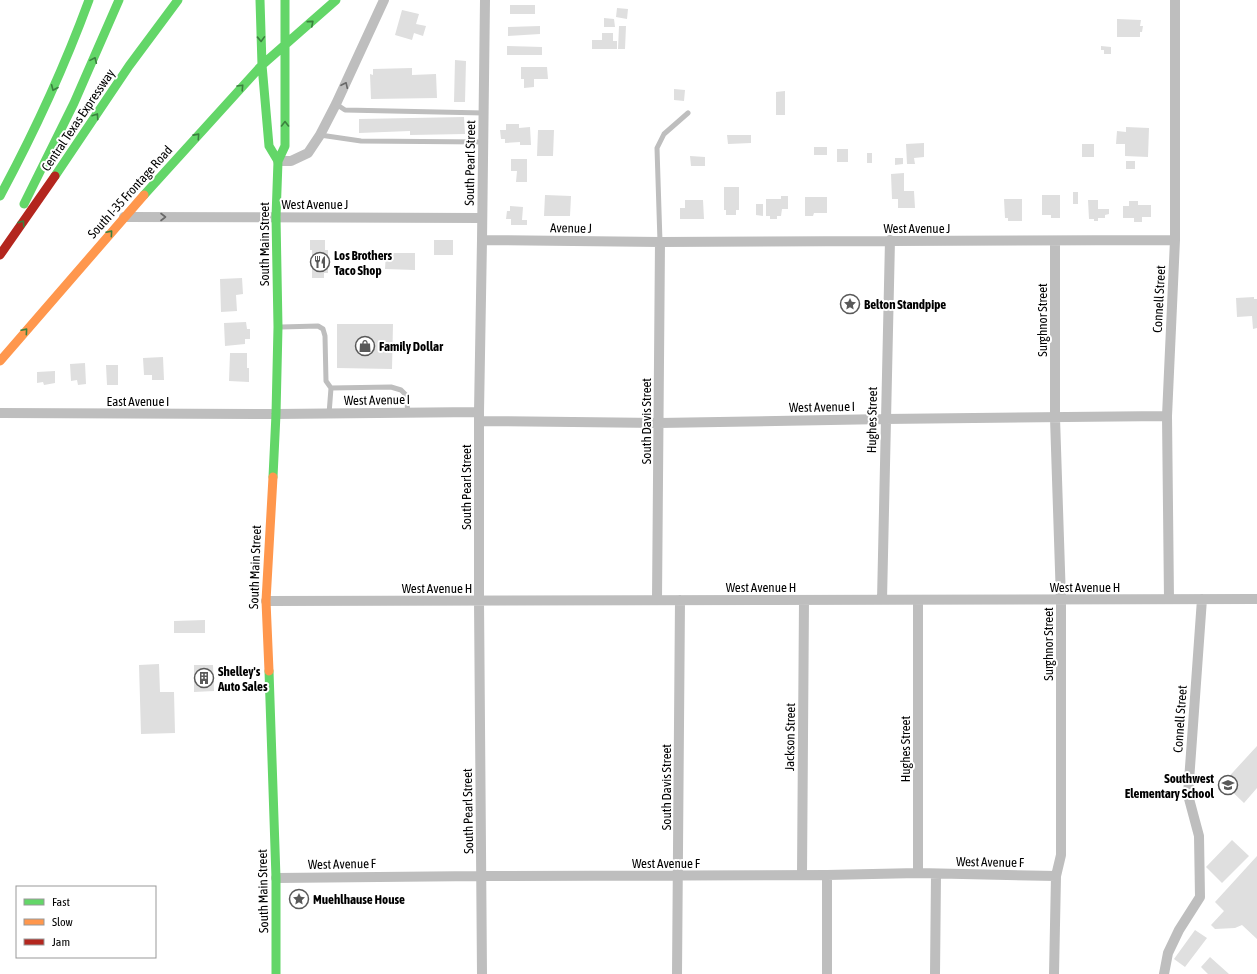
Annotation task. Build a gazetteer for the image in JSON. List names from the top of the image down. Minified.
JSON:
{"streets":{"main road":["Central Texas Expressway","South I-35 Frontage Road","South Main Street"],"street":["South Pearl Street","West Avenue J","Avenue J","Connell Street","Surghnor Street","West Avenue I","East Avenue I","Hughes Street","South Davis Street","West Avenue H","Jackson Street","West Avenue F"]},"crossings":[["South Pearl Street","West Avenue J"],["South Pearl Street","Avenue J"],["South Pearl Street","West Avenue I"],["South Pearl Street","West Avenue H"],["South Pearl Street","West Avenue F"],["South I-35 Frontage Road","West Avenue J"],["South I-35 Frontage Road","South Main Street"],["West Avenue J","Avenue J"],["West Avenue J","South Main Street"],["West Avenue J","Connell Street"],["West Avenue J","Surghnor Street"],["West Avenue J","Hughes Street"],["West Avenue J","South Davis Street"],["Avenue J","South Davis Street"],["South Main Street","West Avenue I"],["South Main Street","East Avenue I"],["South Main Street","West Avenue H"],["South Main Street","West Avenue F"],["Connell Street","West Avenue I"],["Connell Street","West Avenue H"],["Surghnor Street","West Avenue I"],["Surghnor Street","West Avenue H"],["Surghnor Street","West Avenue F"],["West Avenue I","East Avenue I"],["West Avenue I","Hughes Street"],["West Avenue I","South Davis Street"],["Hughes Street","West Avenue H"],["Hughes Street","West Avenue F"],["South Davis Street","West Avenue H"],["South Davis Street","West Avenue F"],["West Avenue H","Jackson Street"],["Jackson Street","West Avenue F"]],"one_way":["South I-35 Frontage Road"],"places":{"restaurant":["Los Brothers Taco Shop"],"place":["Belton Standpipe","Muehlhause House"],"shop":["Family Dollar"],"building":["Shelley's Auto Sales"],"school or university":["Southwest Elementary School"]},"legend":["Fast","Slow","Jam"]}
